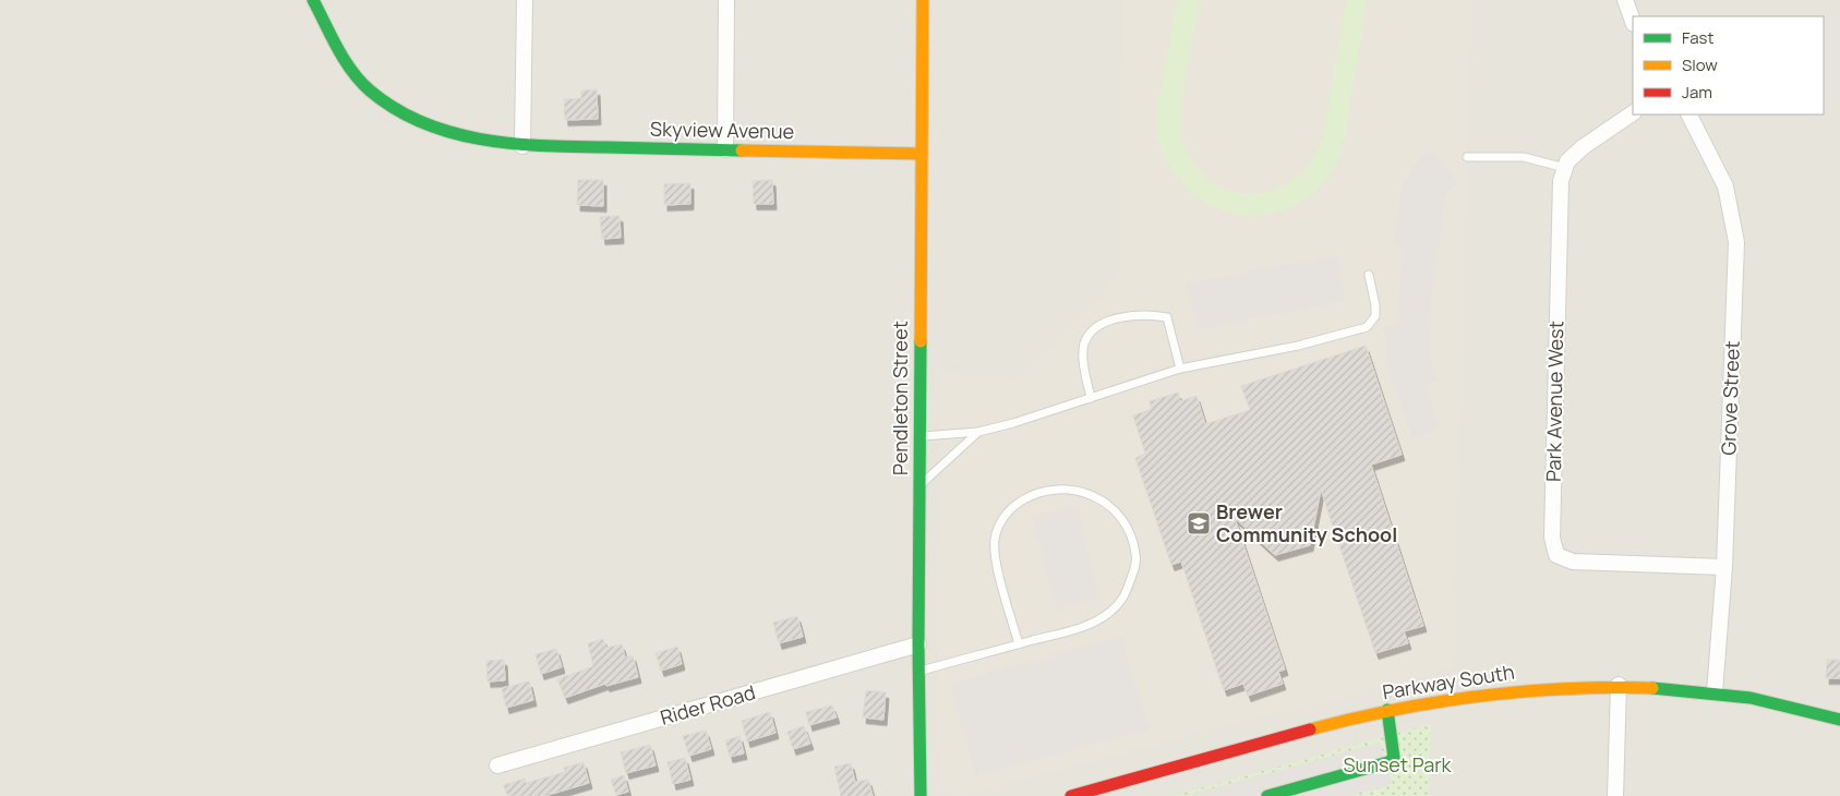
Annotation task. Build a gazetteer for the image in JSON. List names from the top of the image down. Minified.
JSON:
{"streets":{"street":["Skyview Avenue","Pendleton Street","Grove Street","Park Avenue West","Parkway South","Rider Road"]},"crossings":[["Skyview Avenue","Pendleton Street"],["Pendleton Street","Rider Road"],["Grove Street","Park Avenue West"],["Grove Street","Parkway South"]],"parks":["Sunset Park"],"places":{"school or university":["Brewer Community School"]},"legend":["Fast","Slow","Jam"]}
